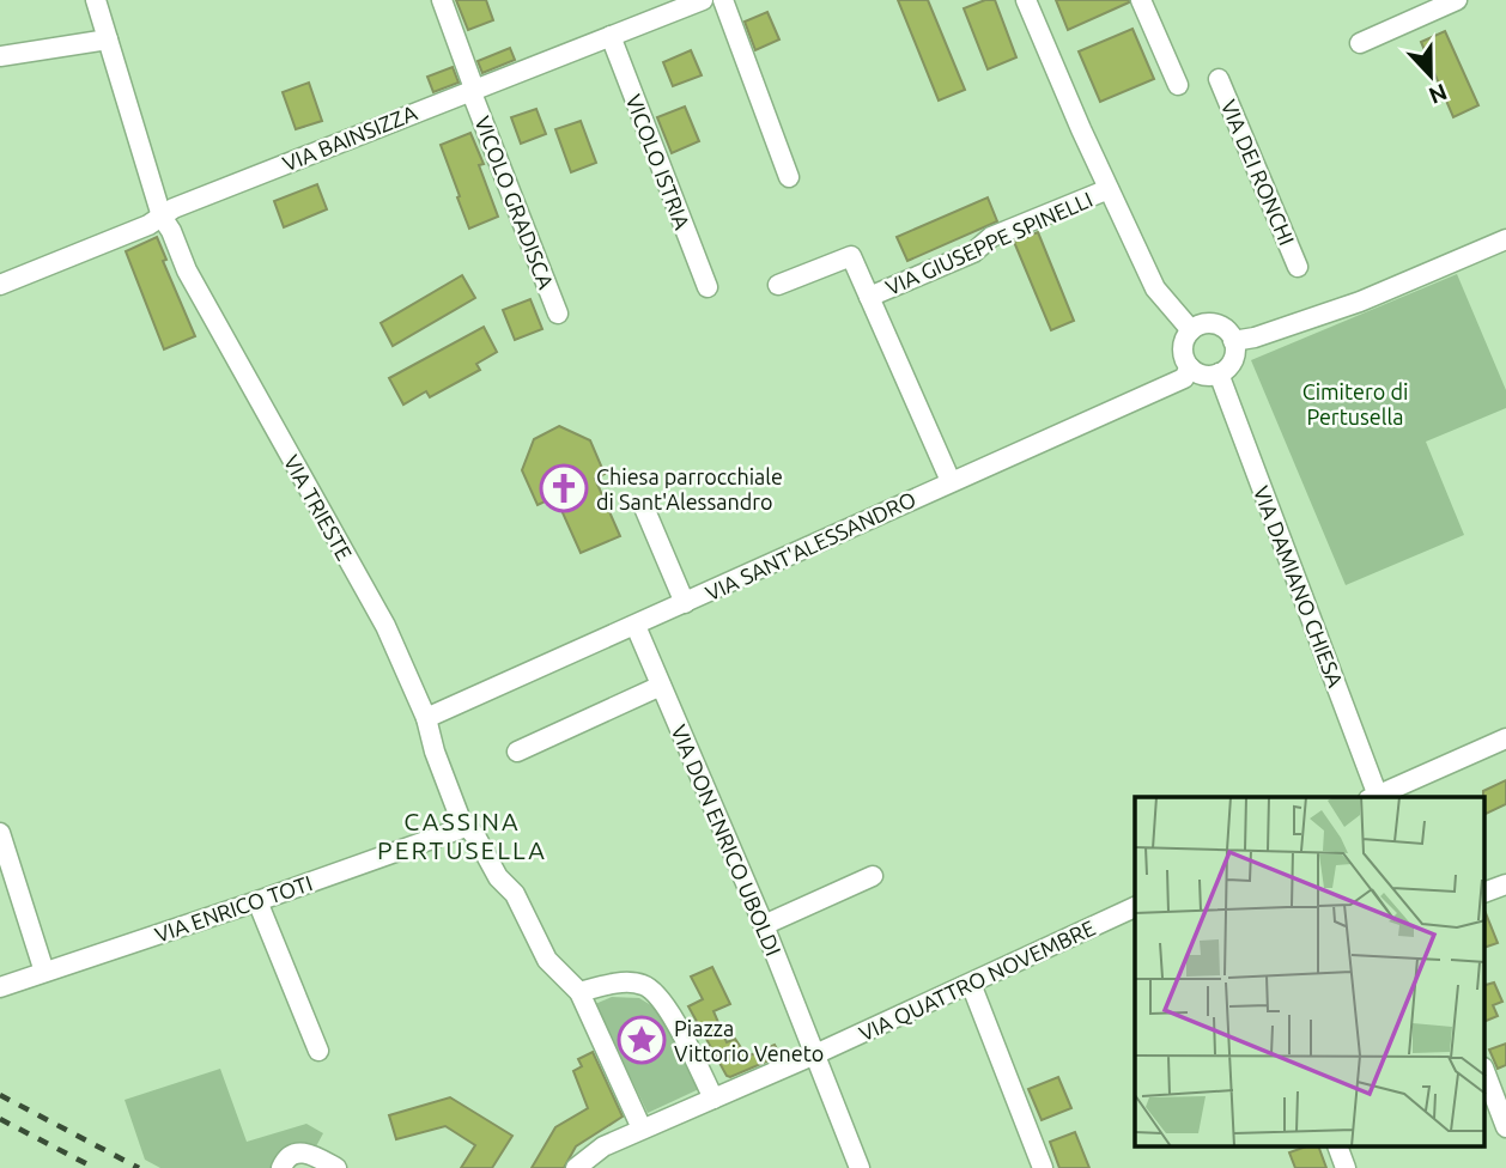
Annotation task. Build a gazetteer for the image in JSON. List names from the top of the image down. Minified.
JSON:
{"streets":{"street":["VIA BAINSIZZA","VICOLO ISTRIA","VIA DEI RONCHI","VICOLO GRADISCA","VIA GIUSEPPE SPINELLI","VIA TRIESTE","VIA SANT'ALESSANDRO","VIA DAMIANO CHIESA","VIA DON ENRICO UBOLDI","VIA ENRICO TOTI","VIA QUATTRO NOVEMBRE"]},"crossings":[["VIA BAINSIZZA","VICOLO ISTRIA"],["VIA BAINSIZZA","VICOLO GRADISCA"],["VIA BAINSIZZA","VIA TRIESTE"],["VIA TRIESTE","VIA SANT'ALESSANDRO"],["VIA TRIESTE","VIA ENRICO TOTI"],["VIA SANT'ALESSANDRO","VIA DAMIANO CHIESA"],["VIA SANT'ALESSANDRO","VIA DON ENRICO UBOLDI"],["VIA DON ENRICO UBOLDI","VIA QUATTRO NOVEMBRE"]],"districts":["CASSINA PERTUSELLA"],"parks":["Cimitero di Pertusella"],"places":{"church":["Chiesa parrocchiale di Sant'Alessandro"],"place":["Piazza Vittorio Veneto"]},"north":"bottom"}
